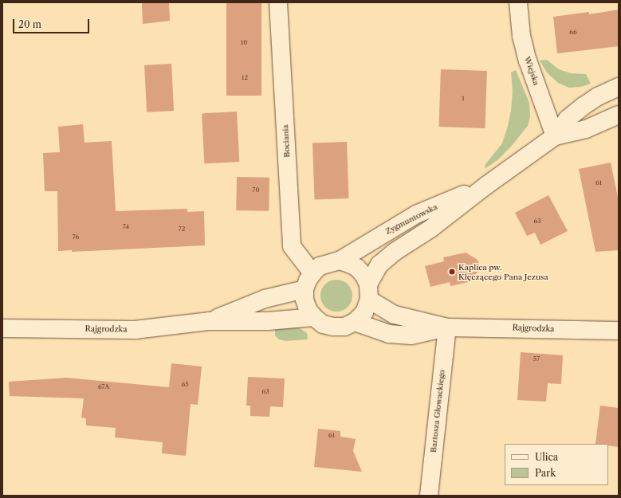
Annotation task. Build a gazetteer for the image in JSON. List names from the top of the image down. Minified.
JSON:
{"streets":{"street":["Wiejska","Bociania","Zygmuntowska","Rajgrodzka","Bartosza Głowackiego"]},"crossings":[["Wiejska","Zygmuntowska"],["Bociania","Zygmuntowska"],["Bociania","Rajgrodzka"],["Zygmuntowska","Rajgrodzka"],["Rajgrodzka","Bartosza Głowackiego"]],"places":["Kaplica pw. Klęczącego Pana Jezusa"],"house_numbers":["66","10","12","1","61","70","63","74","72","76","57","65","67A","63","61"],"legend":["Ulica","Park"],"scale_bar":"20 m"}
